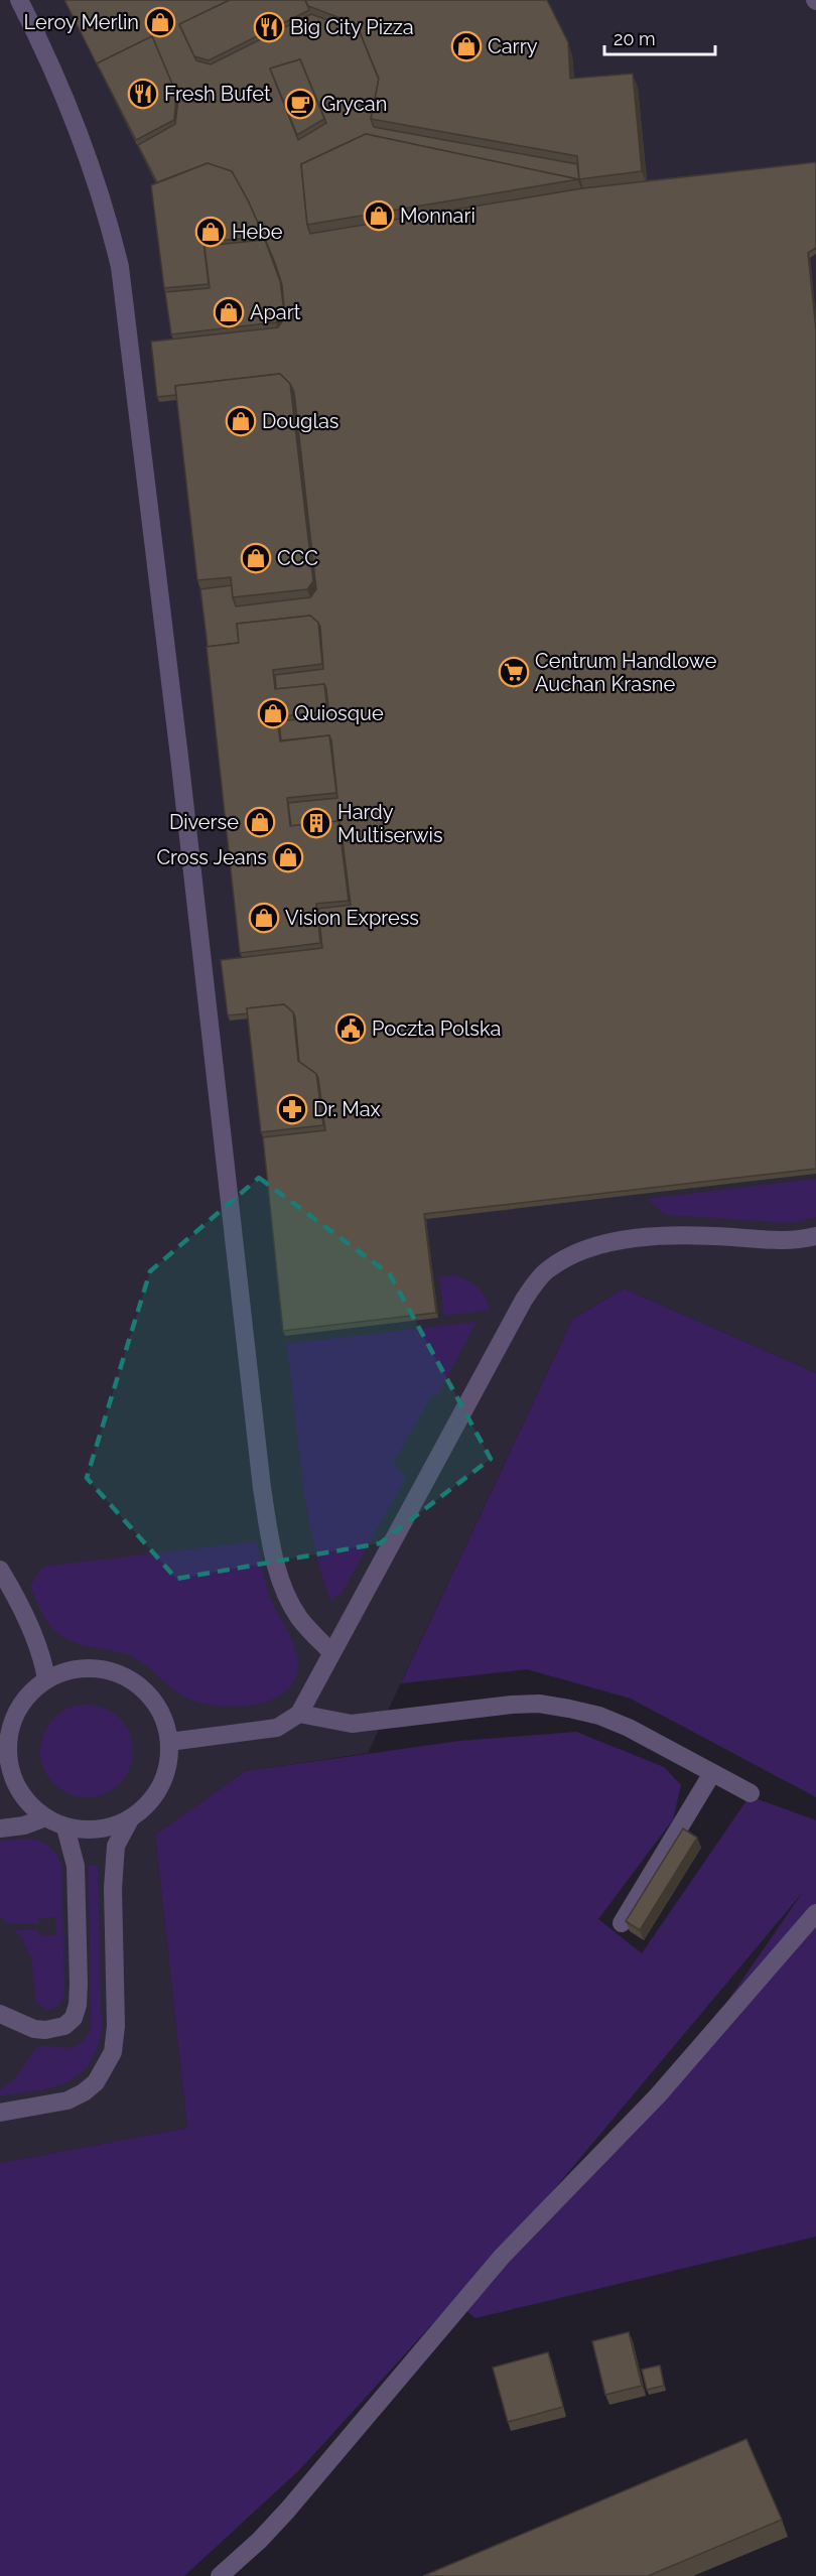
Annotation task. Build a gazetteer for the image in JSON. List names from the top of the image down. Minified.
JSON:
{"places":{"shop":["Leroy Merlin","Carry","Monnari","Hebe","Apart","Douglas","CCC","Quiosque","Diverse","Cross Jeans","Vision Express"],"restaurant":["Big City Pizza","Fresh Bufet"],"cafe":["Grycan"],"supermarket":["Centrum Handlowe Auchan Krasne"],"building":["Hardy Multiserwis"],"public building":["Poczta Polska"],"pharmacy":["Dr. Max"]},"scale_bar":"20 m"}
